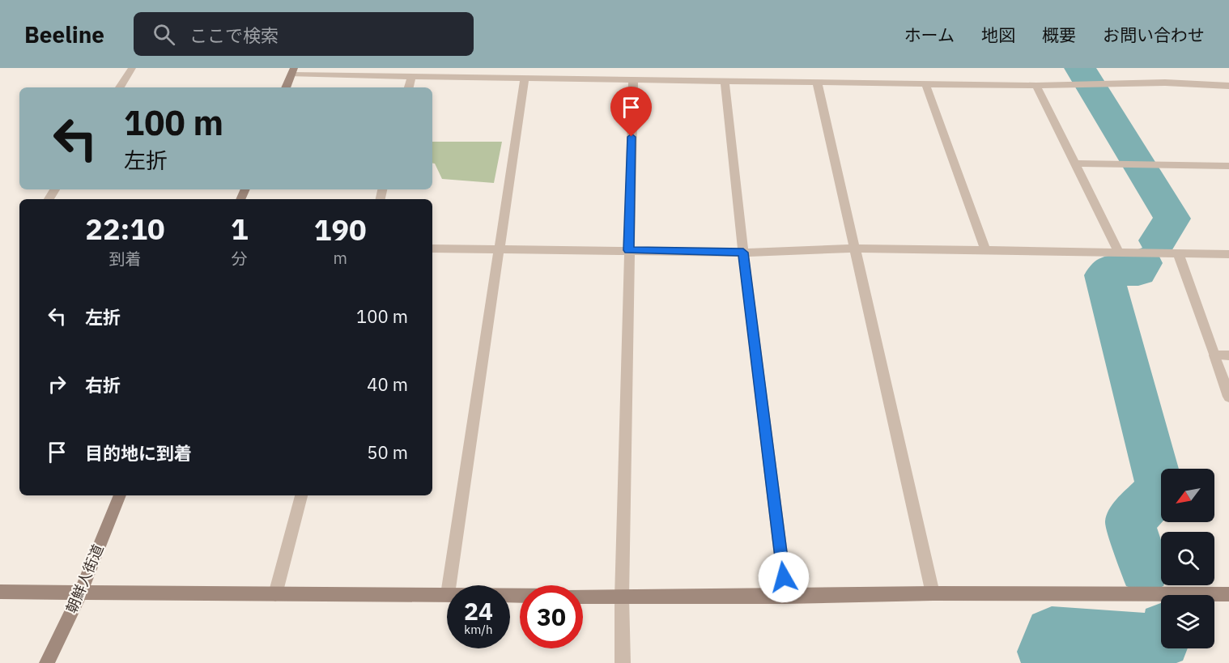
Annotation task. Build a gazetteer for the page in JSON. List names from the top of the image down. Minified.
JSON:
{"streets":{"street":["朝鮮人街道"]},"north":"bottom left","page":{"header":"Beeline","search":"ここで検索","nav":["ホーム","地図","概要","お問い合わせ"],"turn":["100 m","左折"],"eta":["22:10","到着","1","分","190","m"],"list":[{"name":"左折","value":"100 m"},{"name":"右折","value":"40 m"},{"name":"目的地に到着","value":"50 m"}],"speed":"24 km/h","limit":"30"}}
